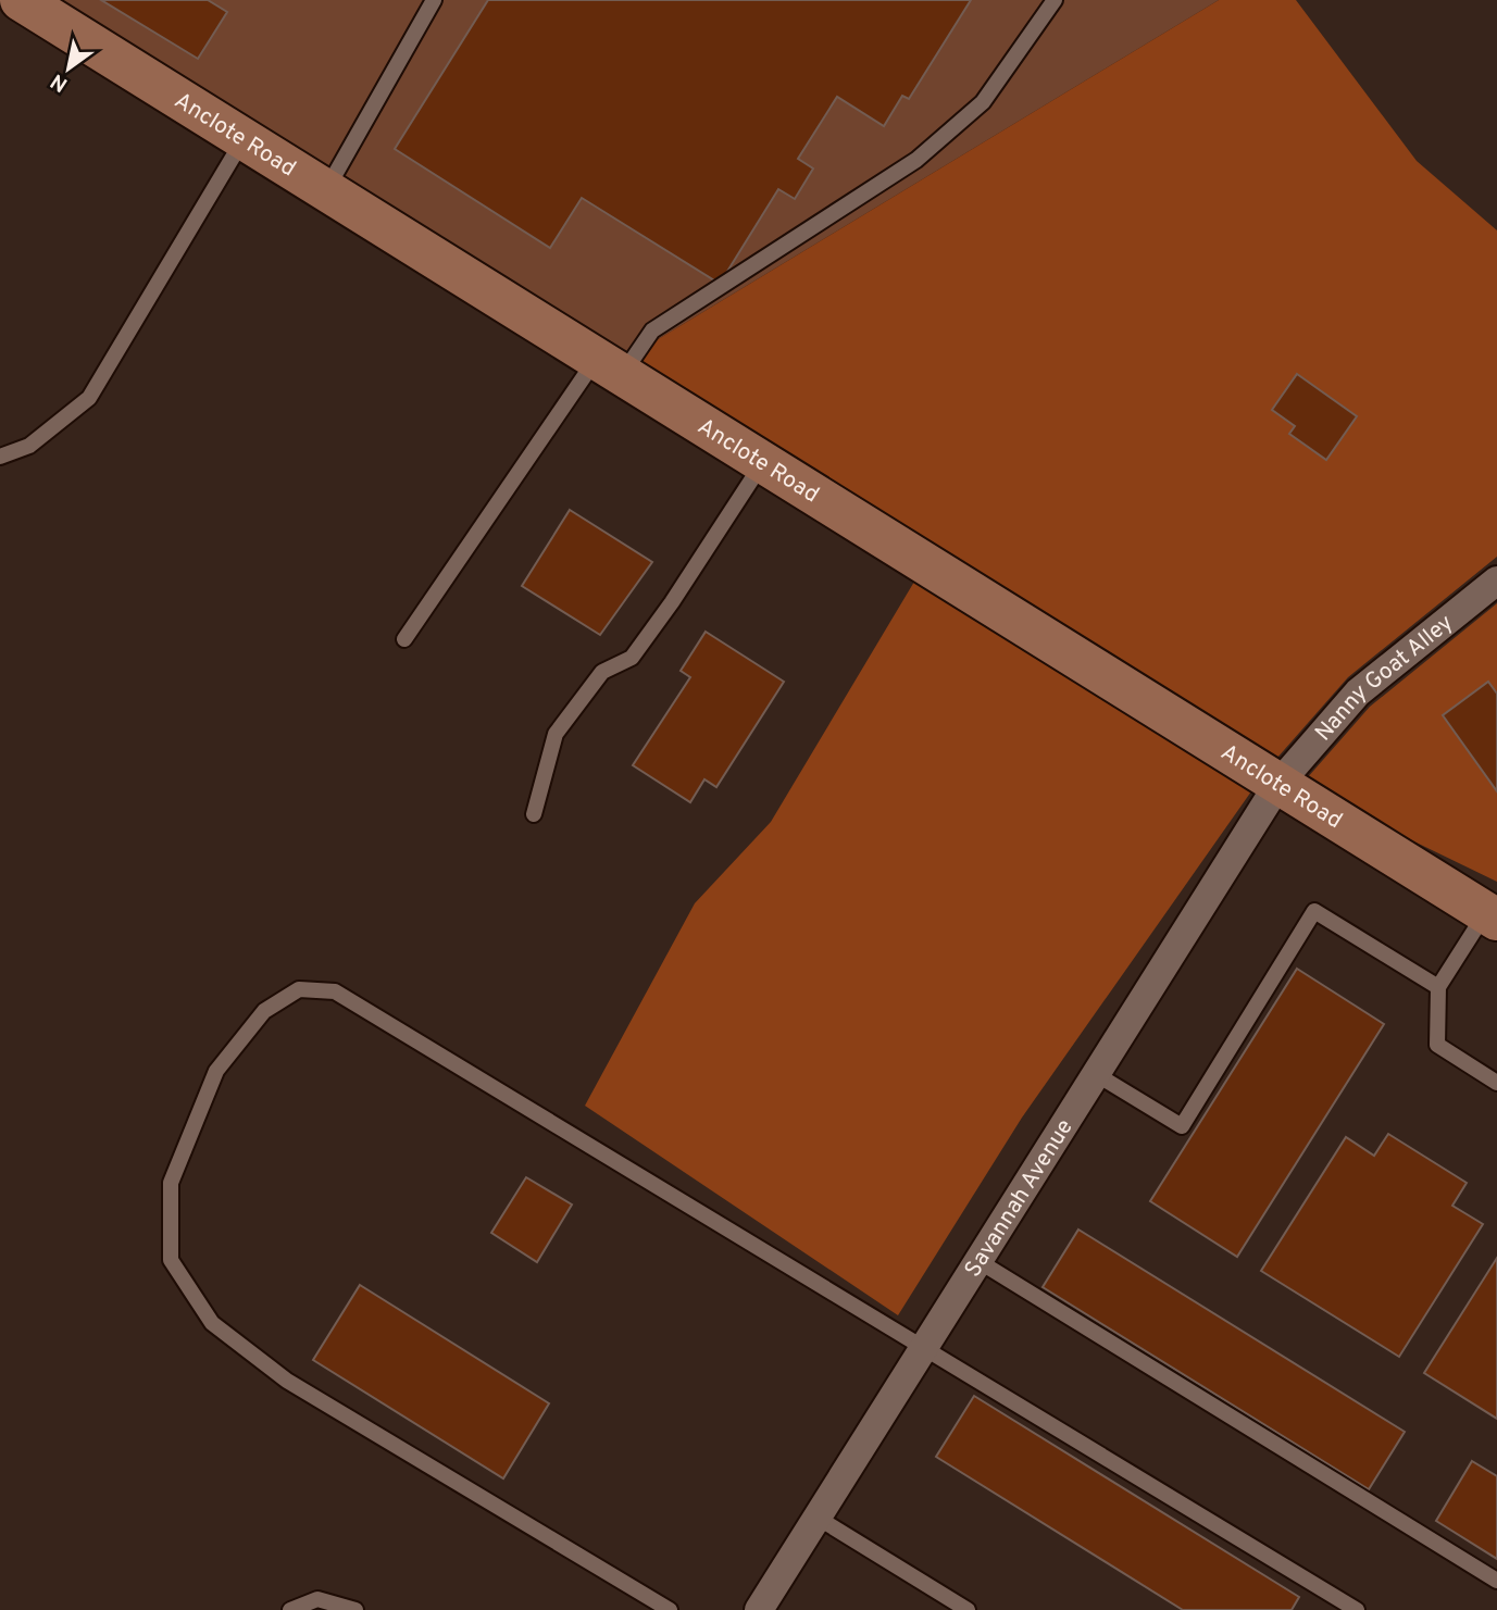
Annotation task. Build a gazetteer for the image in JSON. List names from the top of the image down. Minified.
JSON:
{"streets":{"street":["Anclote Road","Nanny Goat Alley","Savannah Avenue"]},"crossings":[["Anclote Road","Nanny Goat Alley"],["Anclote Road","Savannah Avenue"],["Nanny Goat Alley","Savannah Avenue"]],"north":"bottom left"}
